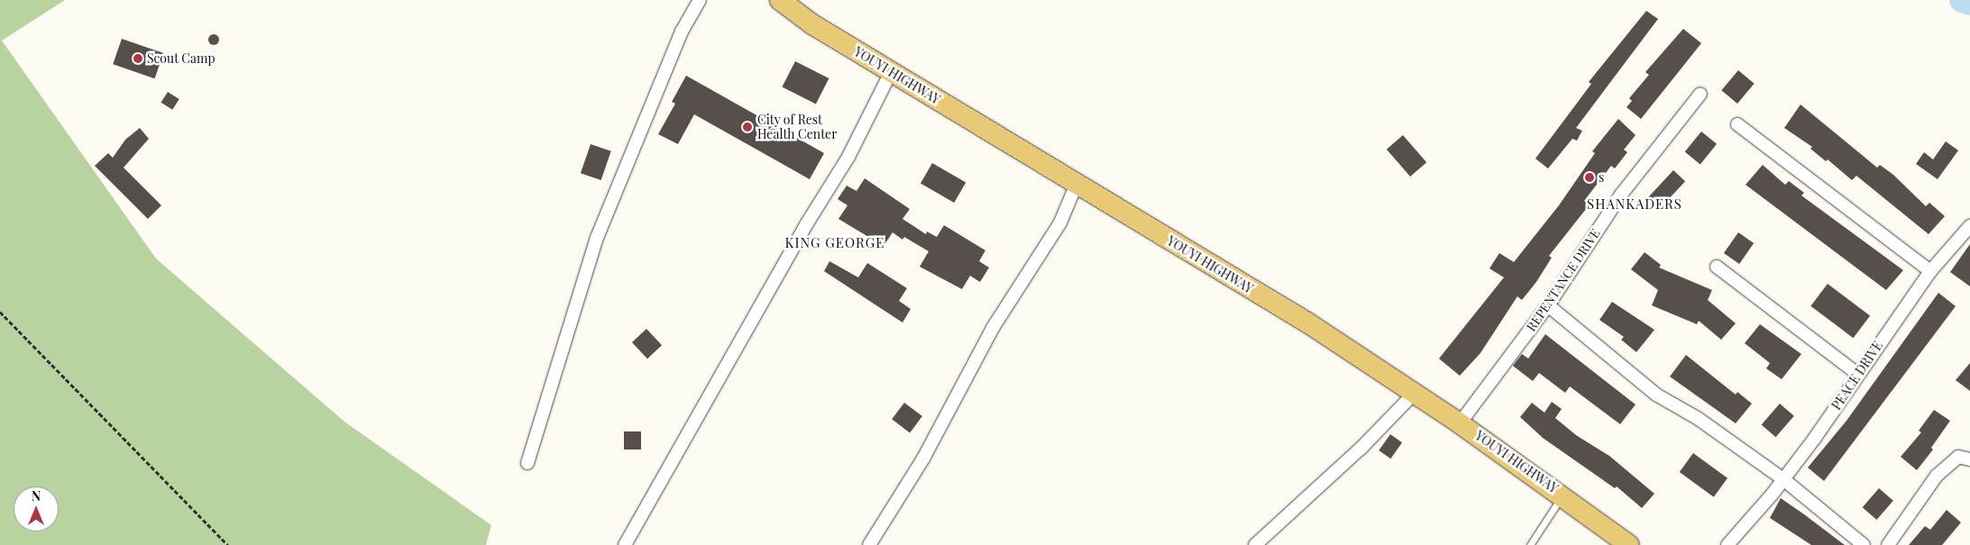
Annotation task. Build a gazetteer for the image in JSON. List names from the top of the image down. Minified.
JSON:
{"streets":{"main road":["YOUYI HIGHWAY"],"street":["REPENTANCE DRIVE","PEACE DRIVE"]},"crossings":[["YOUYI HIGHWAY","REPENTANCE DRIVE"]],"districts":["SHANKADERS","KING GEORGE"],"places":["Scout Camp","City of Rest Health Center","s"],"north":"top"}
